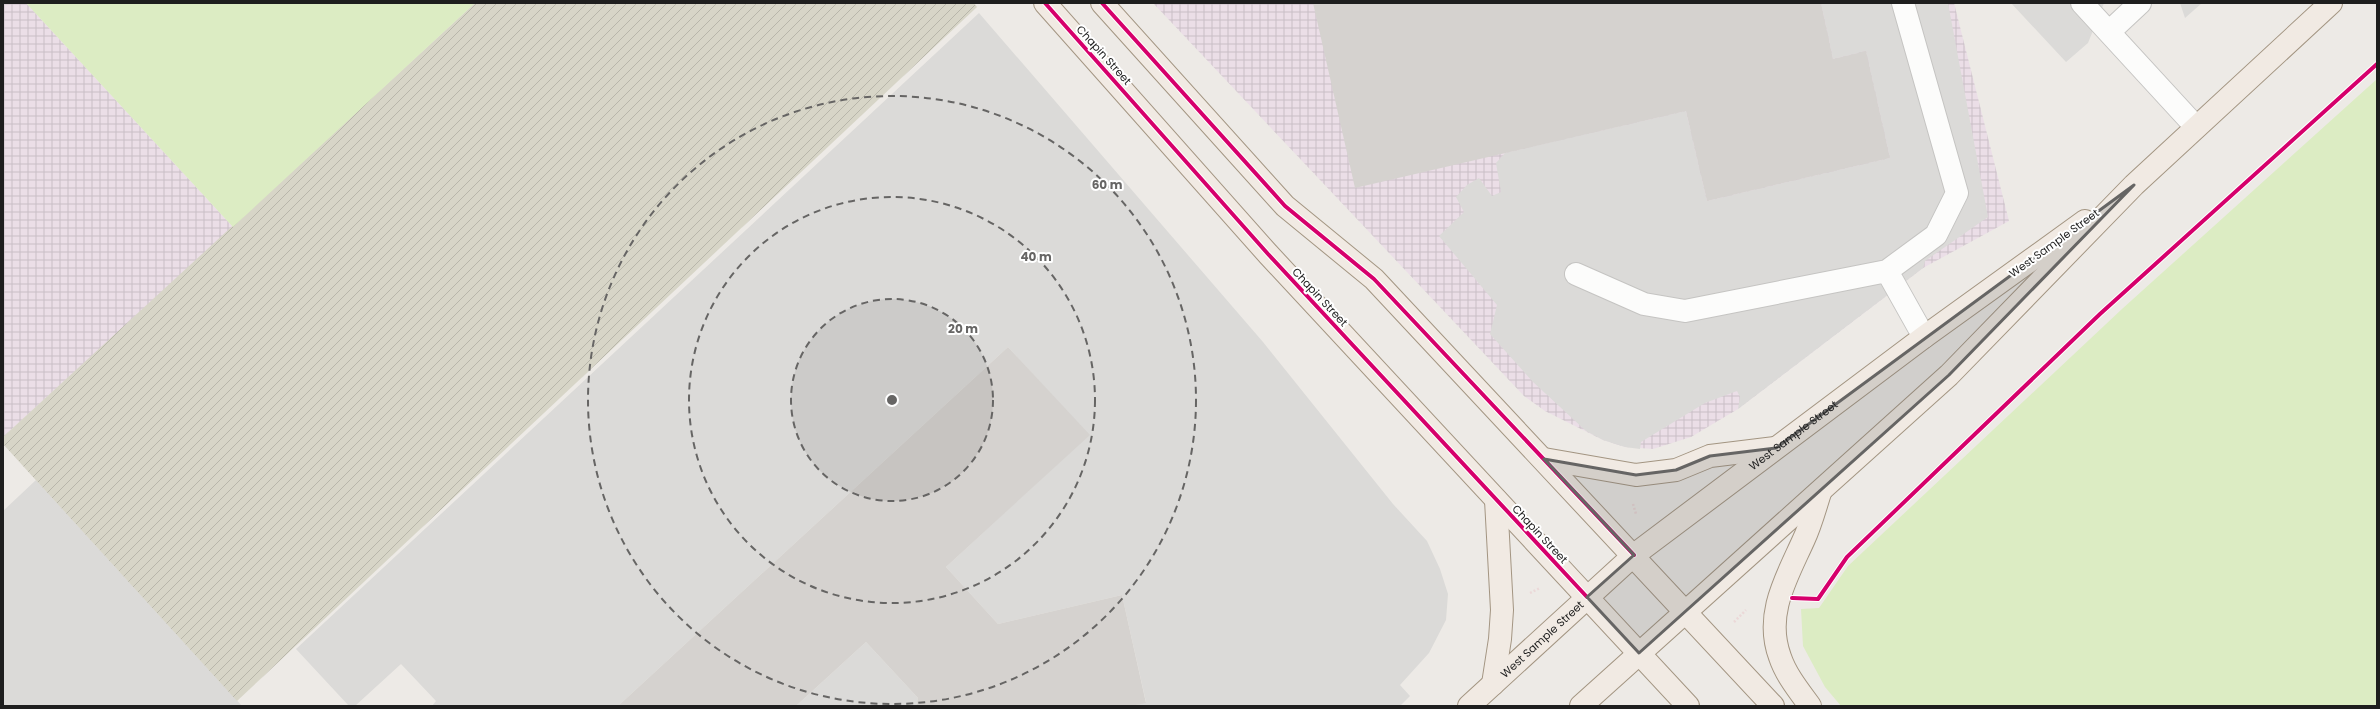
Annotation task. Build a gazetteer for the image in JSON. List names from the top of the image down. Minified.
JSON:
{"streets":{"main road":["Chapin Street","West Sample Street"]},"crossings":[["Chapin Street","West Sample Street"]],"rings":["60 m","40 m","20 m"]}
